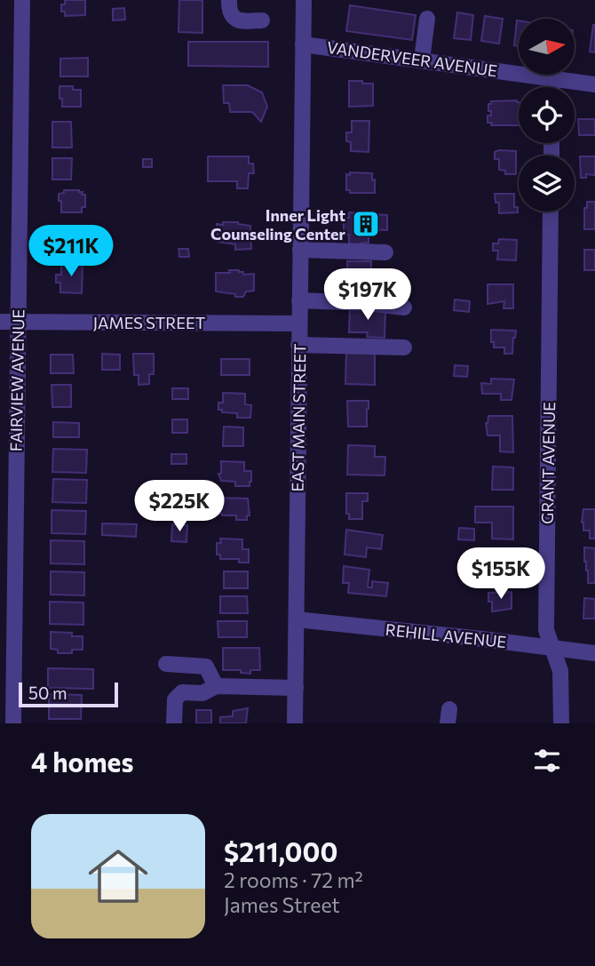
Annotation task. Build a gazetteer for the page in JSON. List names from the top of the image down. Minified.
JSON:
{"streets":{"street":["VANDERVEER AVENUE","JAMES STREET","FAIRVIEW AVENUE","EAST MAIN STREET","GRANT AVENUE","REHILL AVENUE"]},"crossings":[["VANDERVEER AVENUE","EAST MAIN STREET"],["JAMES STREET","FAIRVIEW AVENUE"],["JAMES STREET","EAST MAIN STREET"],["EAST MAIN STREET","REHILL AVENUE"],["GRANT AVENUE","REHILL AVENUE"]],"places":{"building":["Inner Light Counseling Center"]},"scale_bar":"50 m","north":"right","page":{"price":["$211K","$197K","$225K","$155K"],"scale":"50 m","heading":"4 homes","list":[{"name":"$211,000","note":"2 rooms · 72 m² · James Street"}]}}
